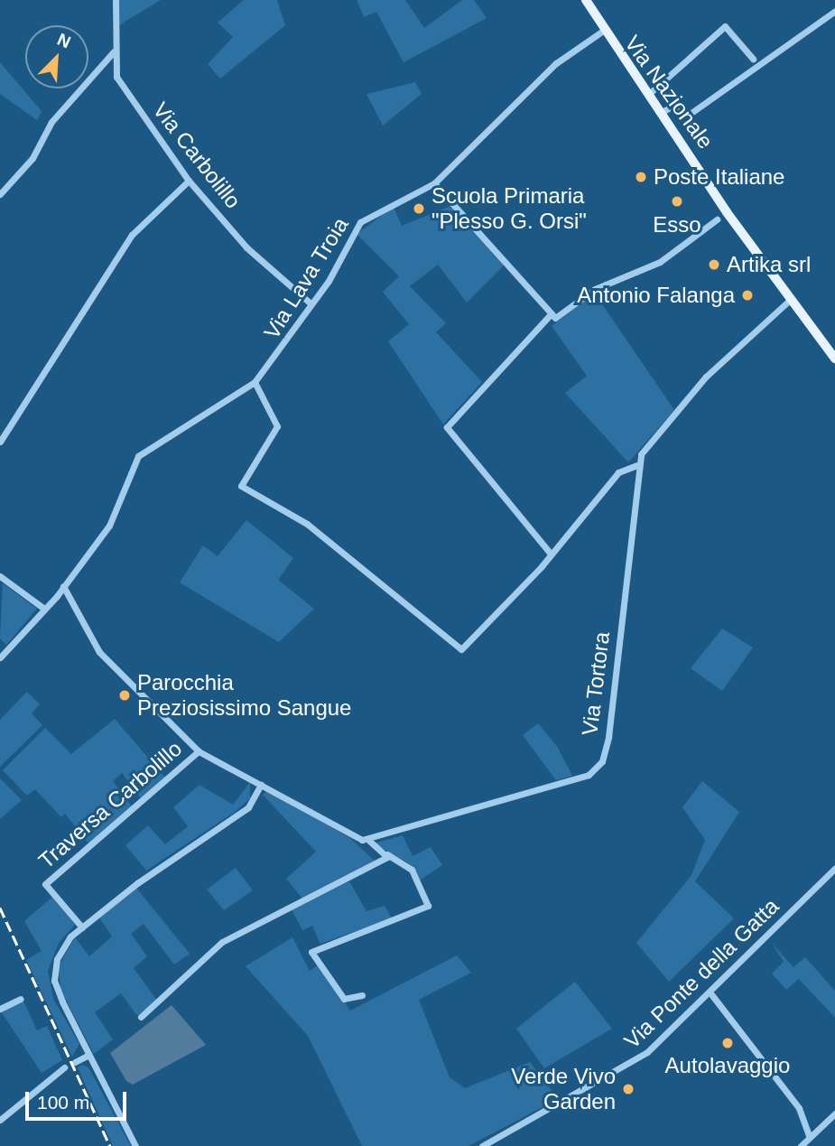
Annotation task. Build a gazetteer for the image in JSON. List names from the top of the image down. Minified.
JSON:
{"streets":{"main road":["Via Nazionale"],"street":["Via Carbolillo","Via Lava Troia","Via Tortora","Traversa Carbolillo","Via Ponte della Gatta"]},"crossings":[["Via Nazionale","Via Lava Troia"],["Via Nazionale","Via Tortora"],["Via Carbolillo","Via Lava Troia"]],"places":["Poste Italiane","Esso","Scuola Primaria \"Plesso G. Orsi\"","Artika srl","Antonio Falanga","Parocchia Preziosissimo Sangue","Autolavaggio","Verde Vivo Garden"],"scale_bar":"100 m","north":"top right"}
